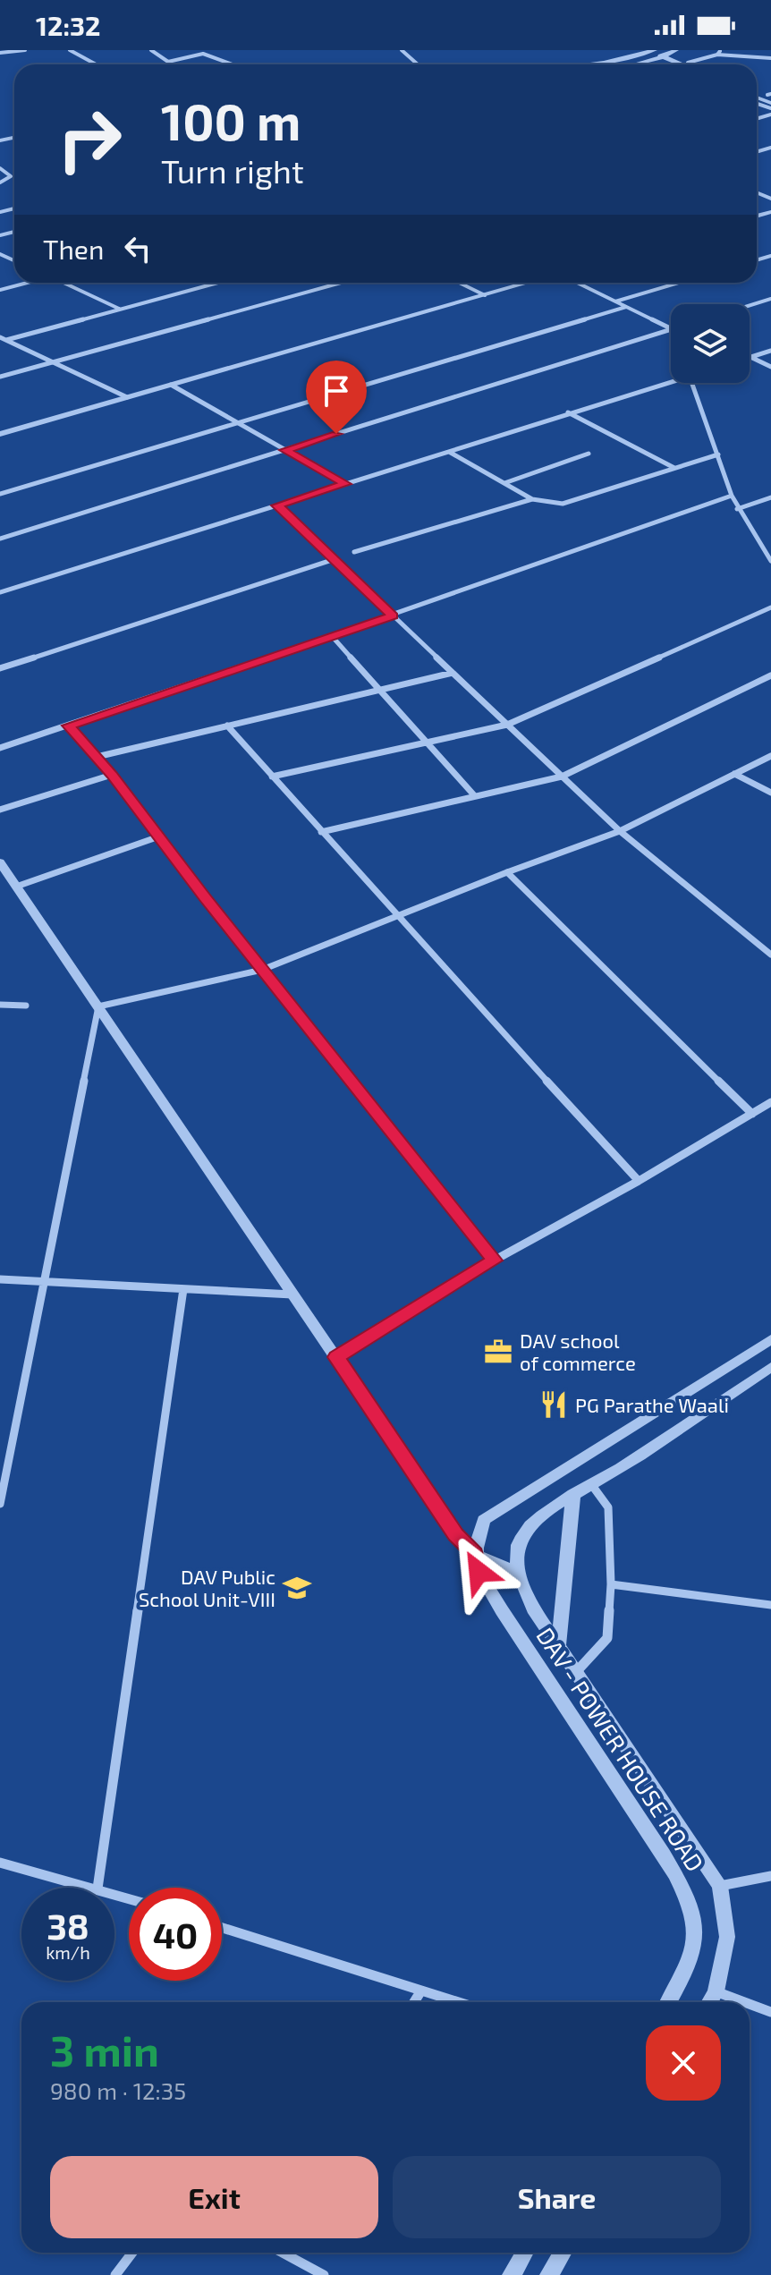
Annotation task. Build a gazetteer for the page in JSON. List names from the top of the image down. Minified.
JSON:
{"streets":{"street":["DAV - POWER HOUSE ROAD"]},"places":{"office":["DAV school of commerce"],"restaurant":["PG Parathe Waali"],"school or university":["DAV Public School Unit-VIII"]},"page":{"status":"12:32","turn":["100 m","Turn right"],"then":"Then","speed":"38 km/h","limit":"40","heading":["3 min","980 m · 12:35"],"buttons":["Exit","Share"]}}
